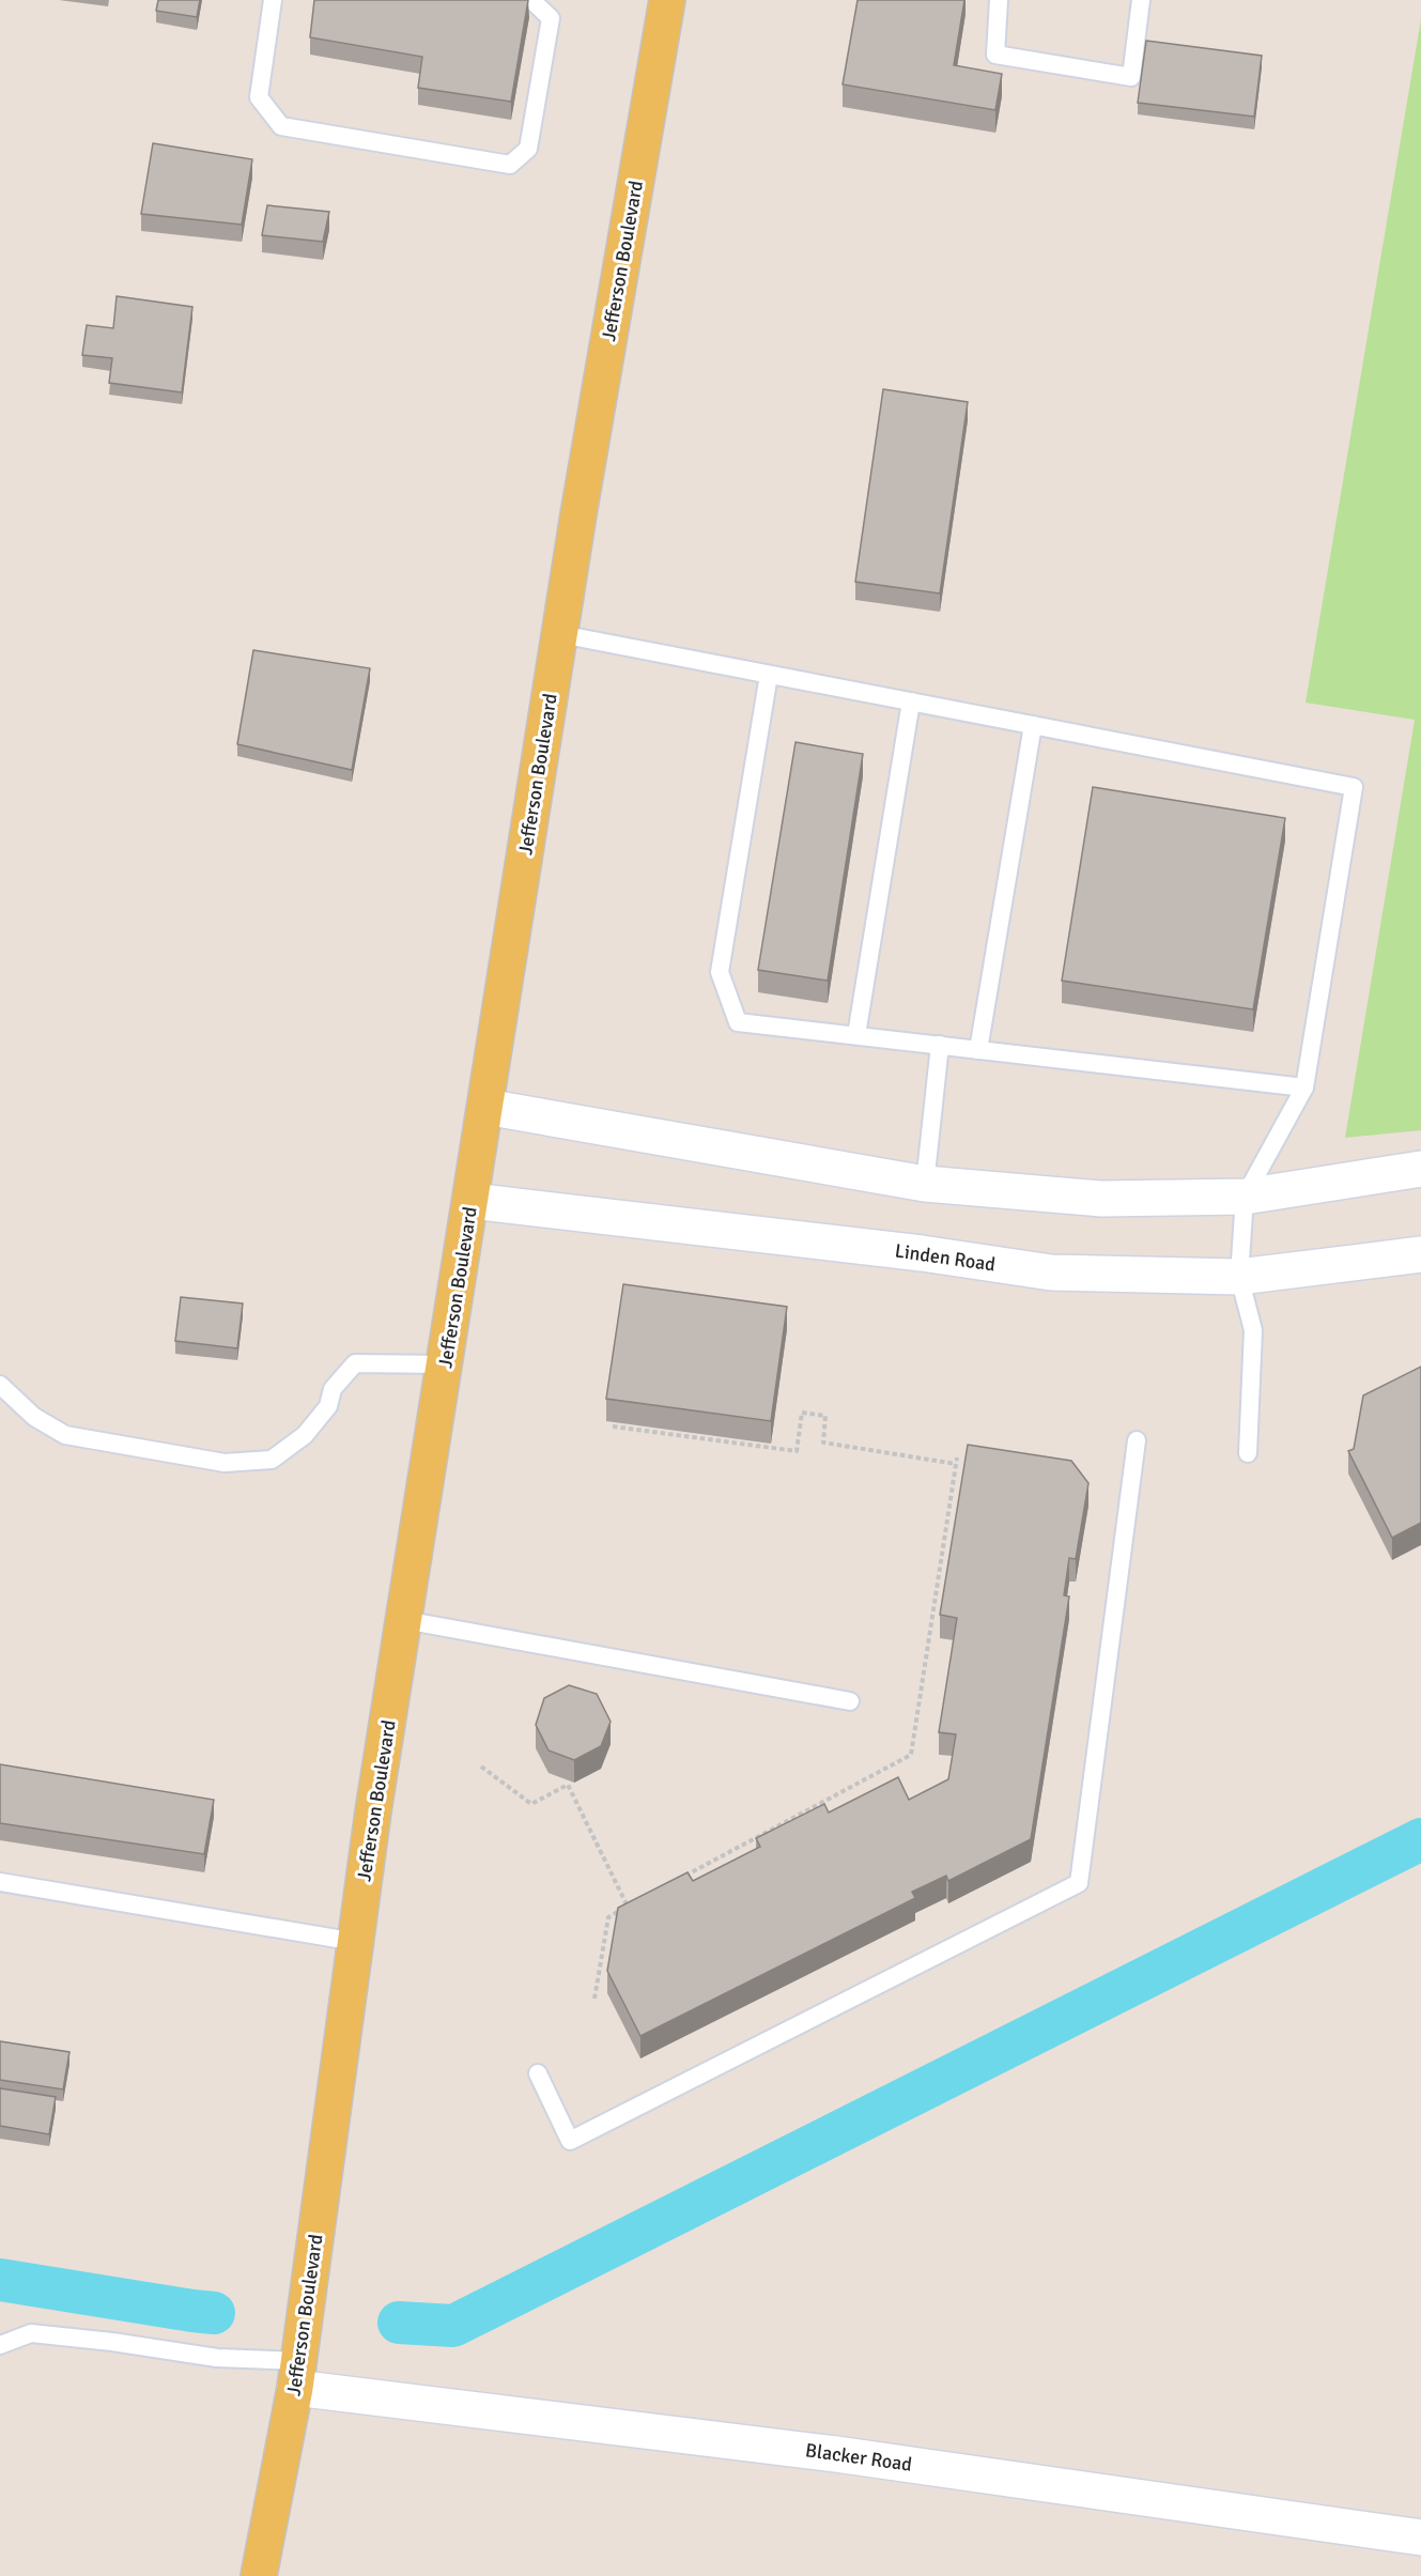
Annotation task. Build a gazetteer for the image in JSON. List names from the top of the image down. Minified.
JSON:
{"streets":{"main road":["Jefferson Boulevard"],"street":["Linden Road","Blacker Road"]},"crossings":[["Jefferson Boulevard","Linden Road"],["Jefferson Boulevard","Blacker Road"]]}
